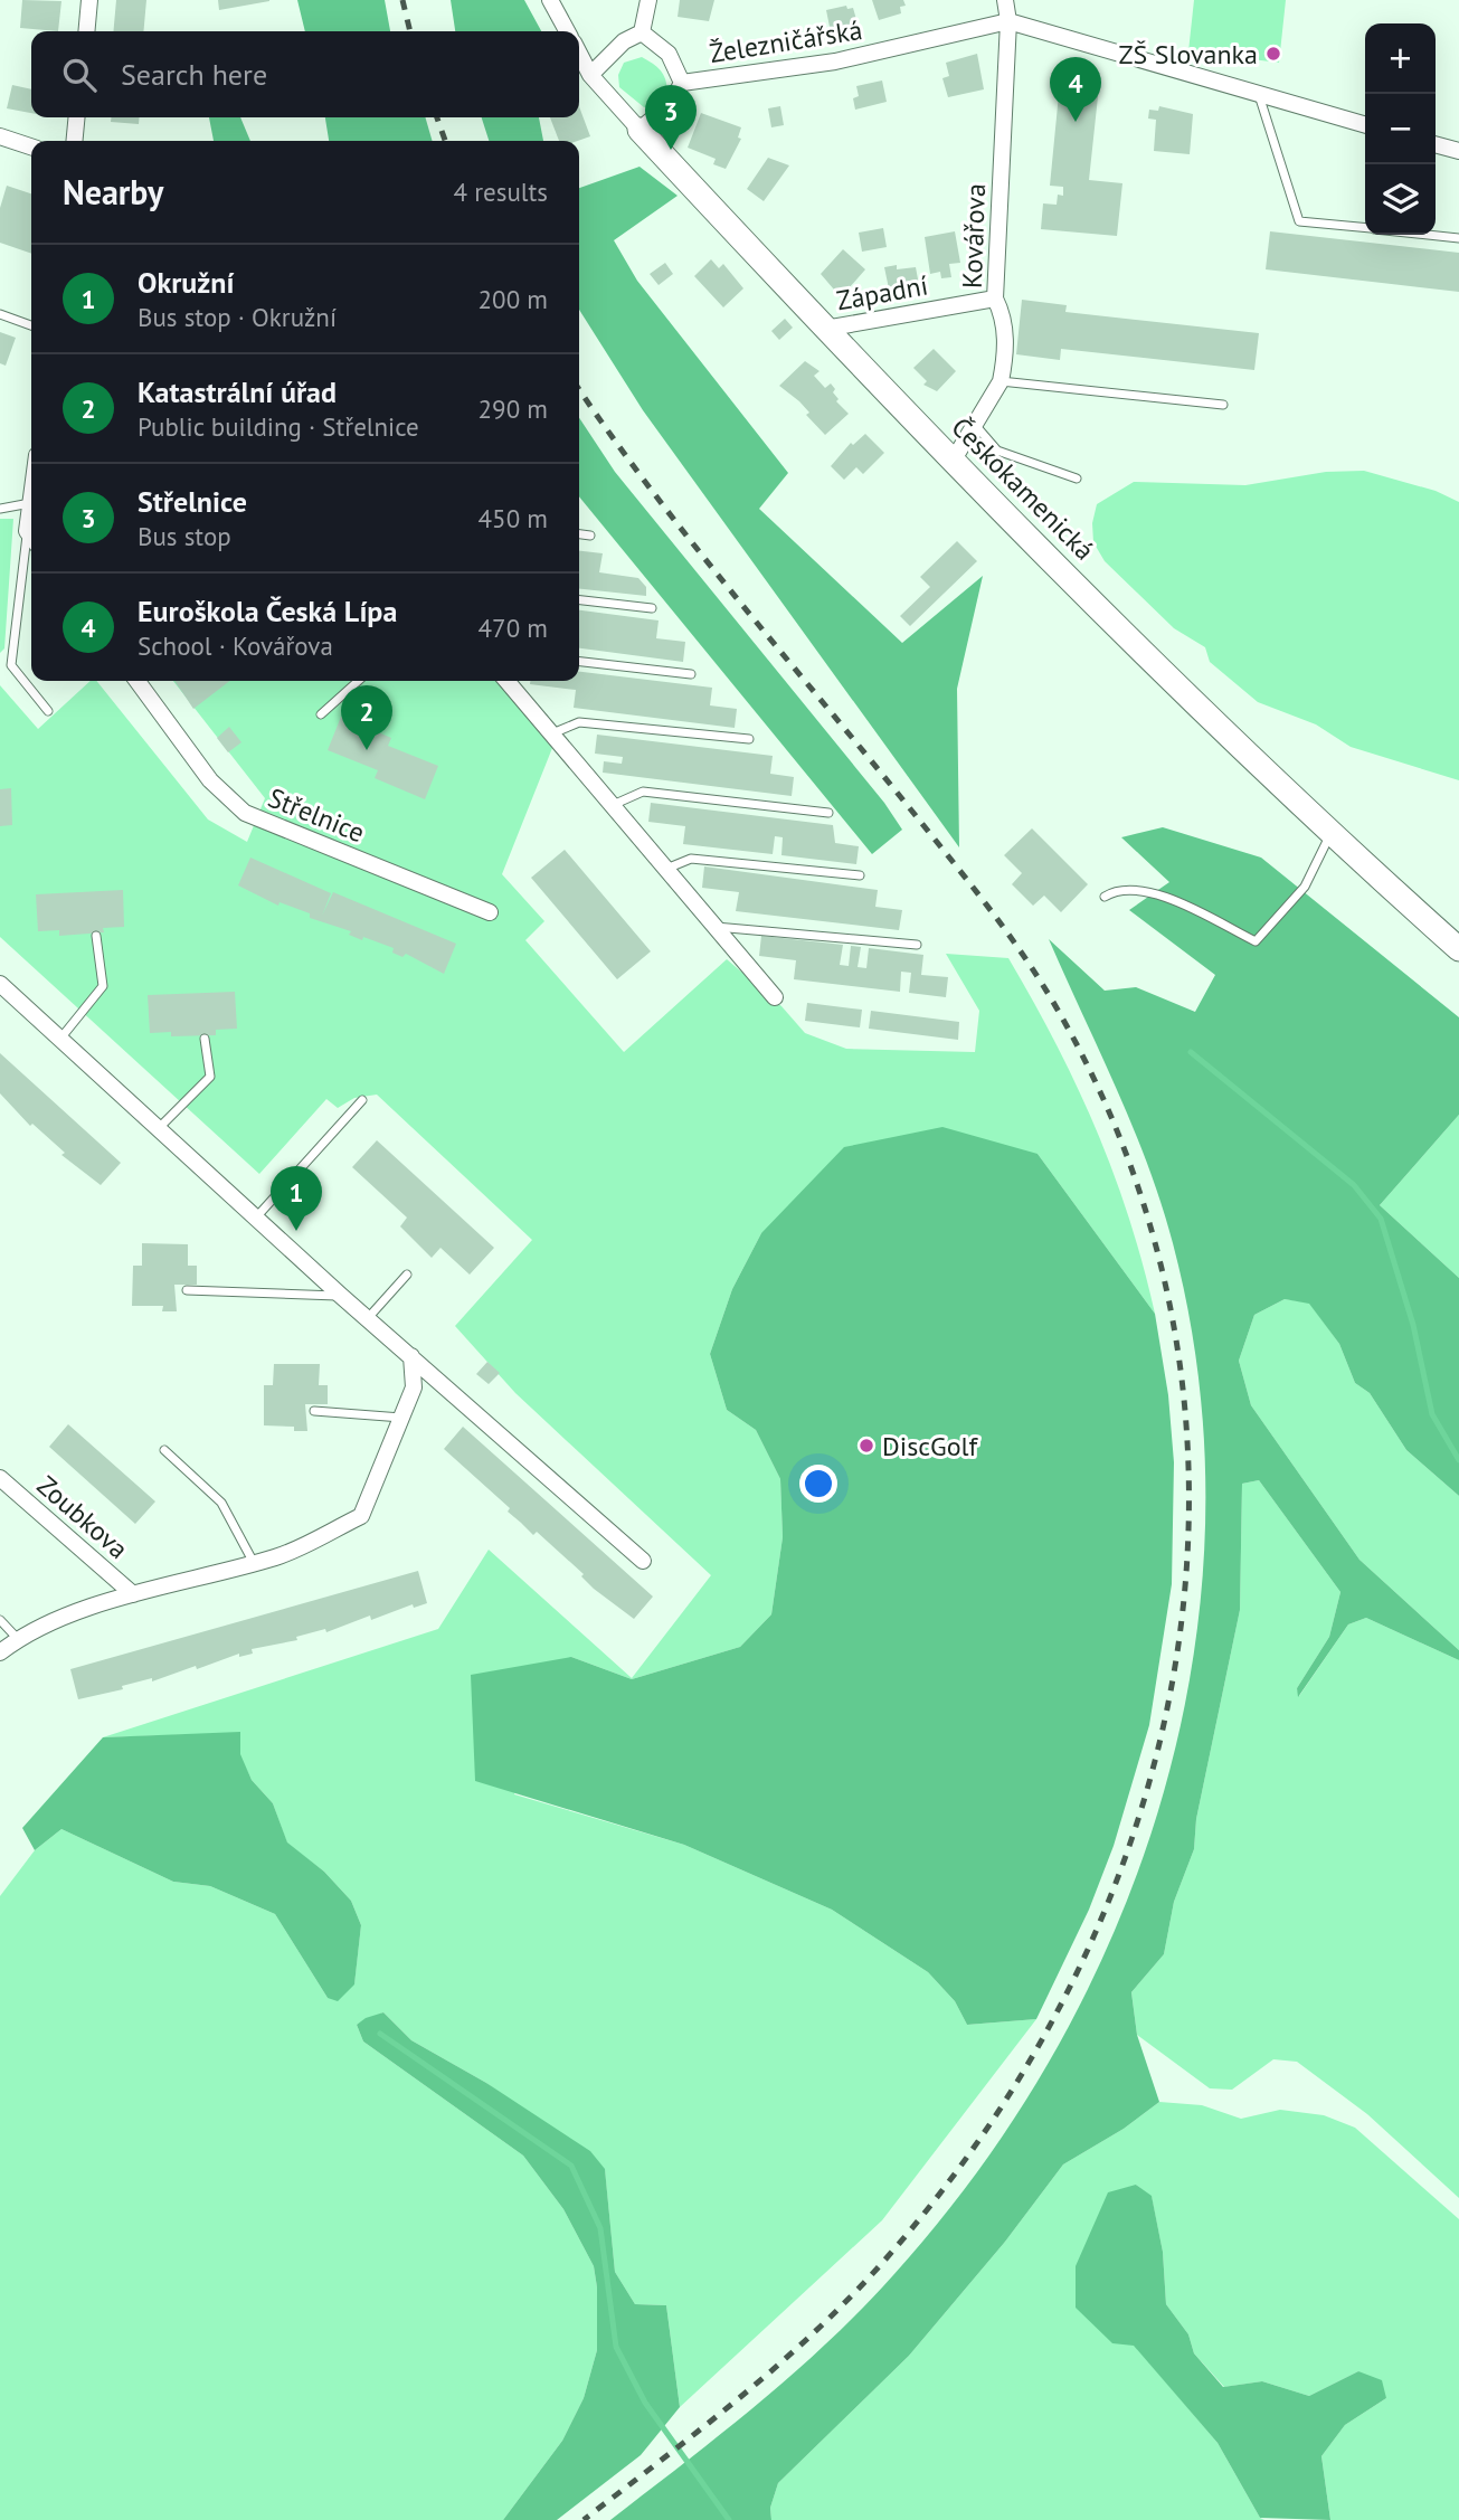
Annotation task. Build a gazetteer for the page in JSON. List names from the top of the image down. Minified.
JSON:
{"streets":{"street":["Železničářská","Kovářova","Západní","Českokamenická","Střelnice","Zoubkova"]},"crossings":[["Železničářská","Kovářova"],["Železničářská","Českokamenická"],["Kovářova","Západní"],["Kovářova","Českokamenická"],["Západní","Českokamenická"]],"places":["ZŠ Slovanka","DiscGolf"],"page":{"map_buttons":["+","−"],"search":"Search here","pins":["4","3","2","1"],"heading":["Nearby","4 results"],"list":[{"mark":"1","name":"Okružní","note":"Bus stop · Okružní","value":"200 m"},{"mark":"2","name":"Katastrální úřad","note":"Public building · Střelnice","value":"290 m"},{"mark":"3","name":"Střelnice","note":"Bus stop","value":"450 m"},{"mark":"4","name":"Euroškola Česká Lípa","note":"School · Kovářova","value":"470 m"}]}}
